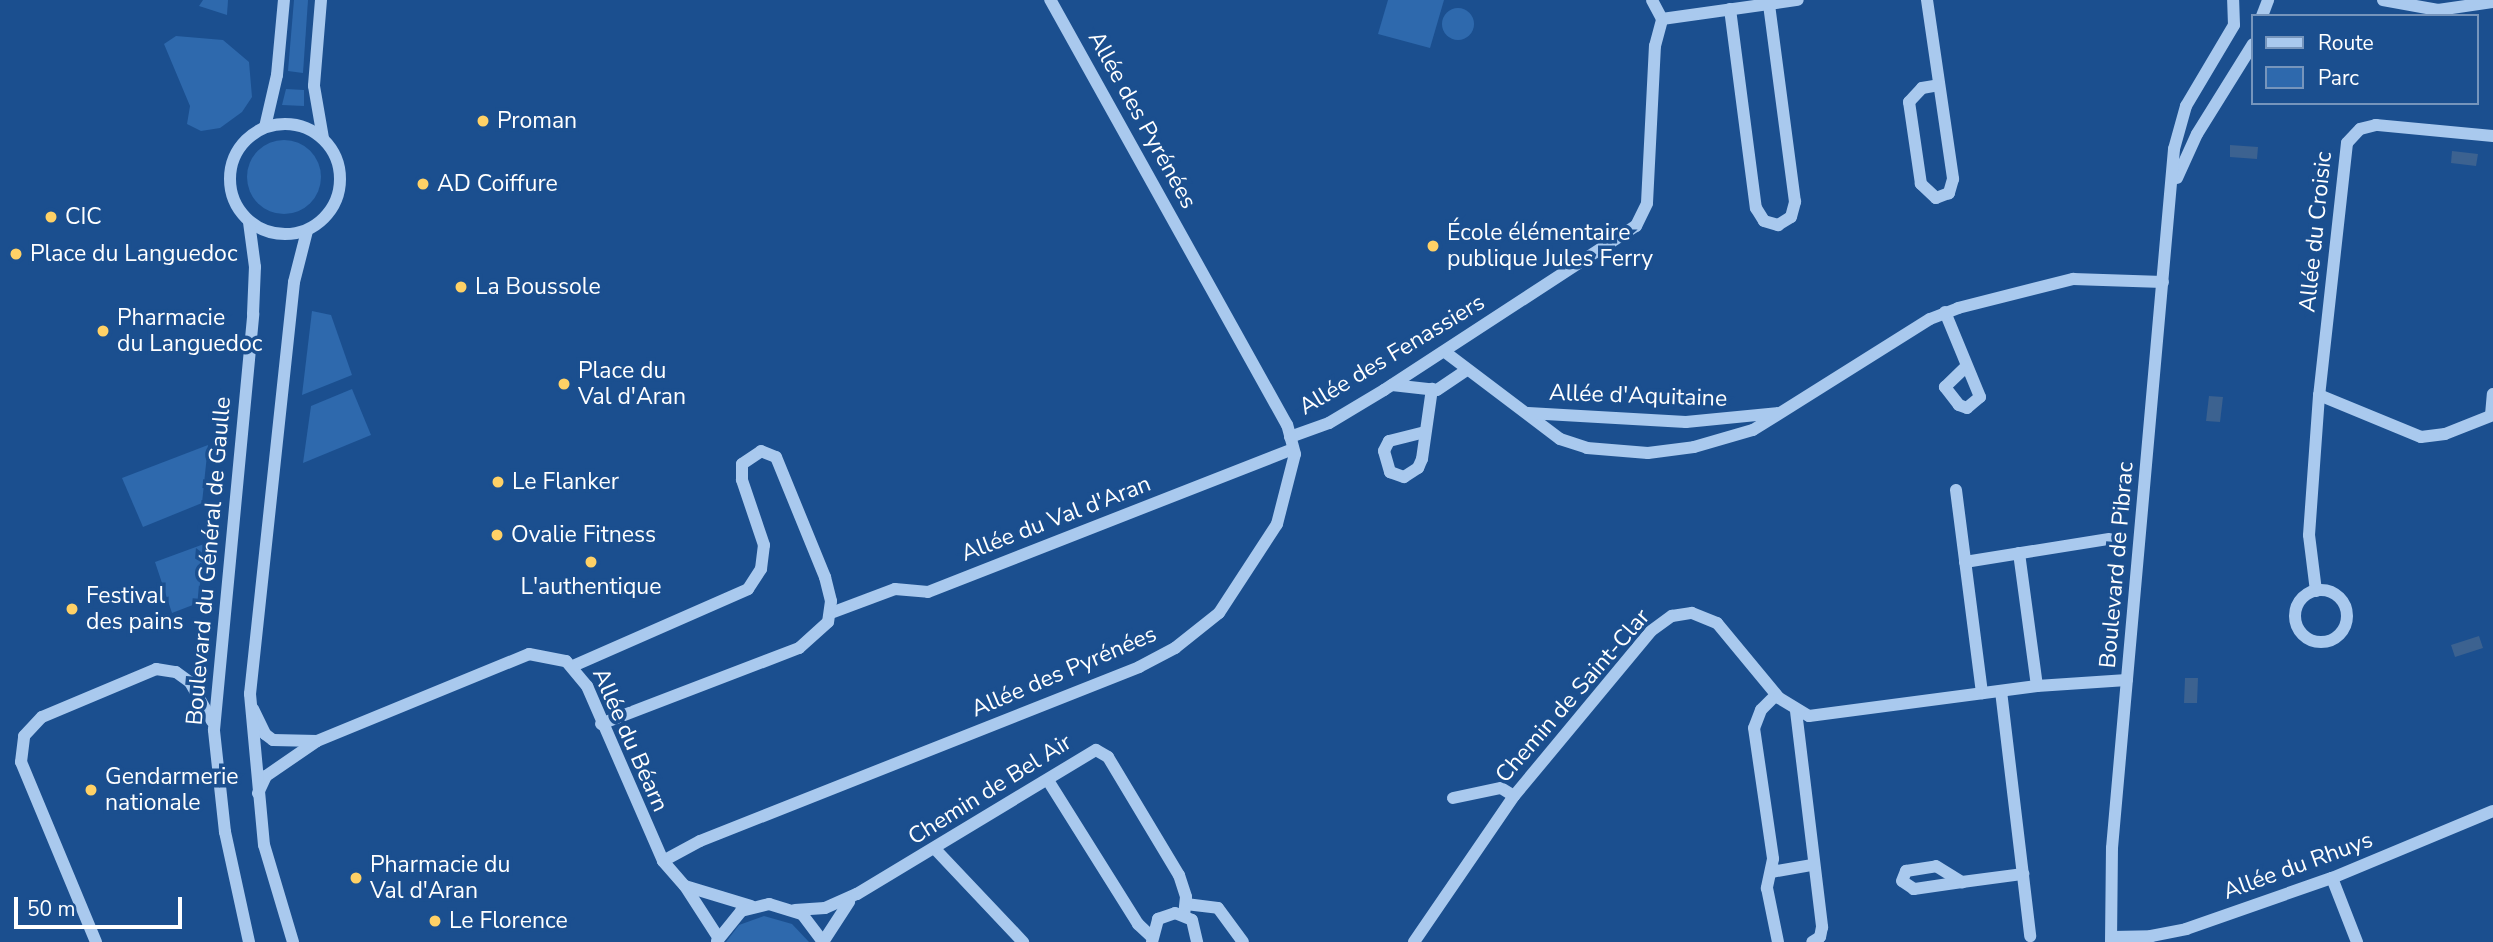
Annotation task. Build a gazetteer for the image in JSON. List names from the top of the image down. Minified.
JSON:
{"streets":{"street":["Allée des Pyrénées","Allée du Croisic","Allée des Fenassiers","Allée d'Aquitaine","Allée du Val d'Aran","Boulevard du Général de Gaulle","Boulevard de Pibrac","Chemin de Saint-Clar","Allée du Béarn","Chemin de Bel Air","Allée du Rhuys"]},"crossings":[["Allée des Pyrénées","Allée des Fenassiers"],["Allée des Pyrénées","Allée du Val d'Aran"],["Allée des Pyrénées","Allée du Béarn"],["Allée des Fenassiers","Allée d'Aquitaine"],["Allée des Fenassiers","Allée du Val d'Aran"],["Allée d'Aquitaine","Boulevard de Pibrac"],["Boulevard de Pibrac","Allée du Rhuys"]],"places":["Proman","AD Coiffure","CIC","École élémentaire publique Jules Ferry","Place du Languedoc","La Boussole","Pharmacie du Languedoc","Place du Val d'Aran","Le Flanker","Ovalie Fitness","L'authentique","Festival des pains","Gendarmerie nationale","Pharmacie du Val d'Aran","Le Florence"],"legend":["Route","Parc"],"scale_bar":"50 m"}
